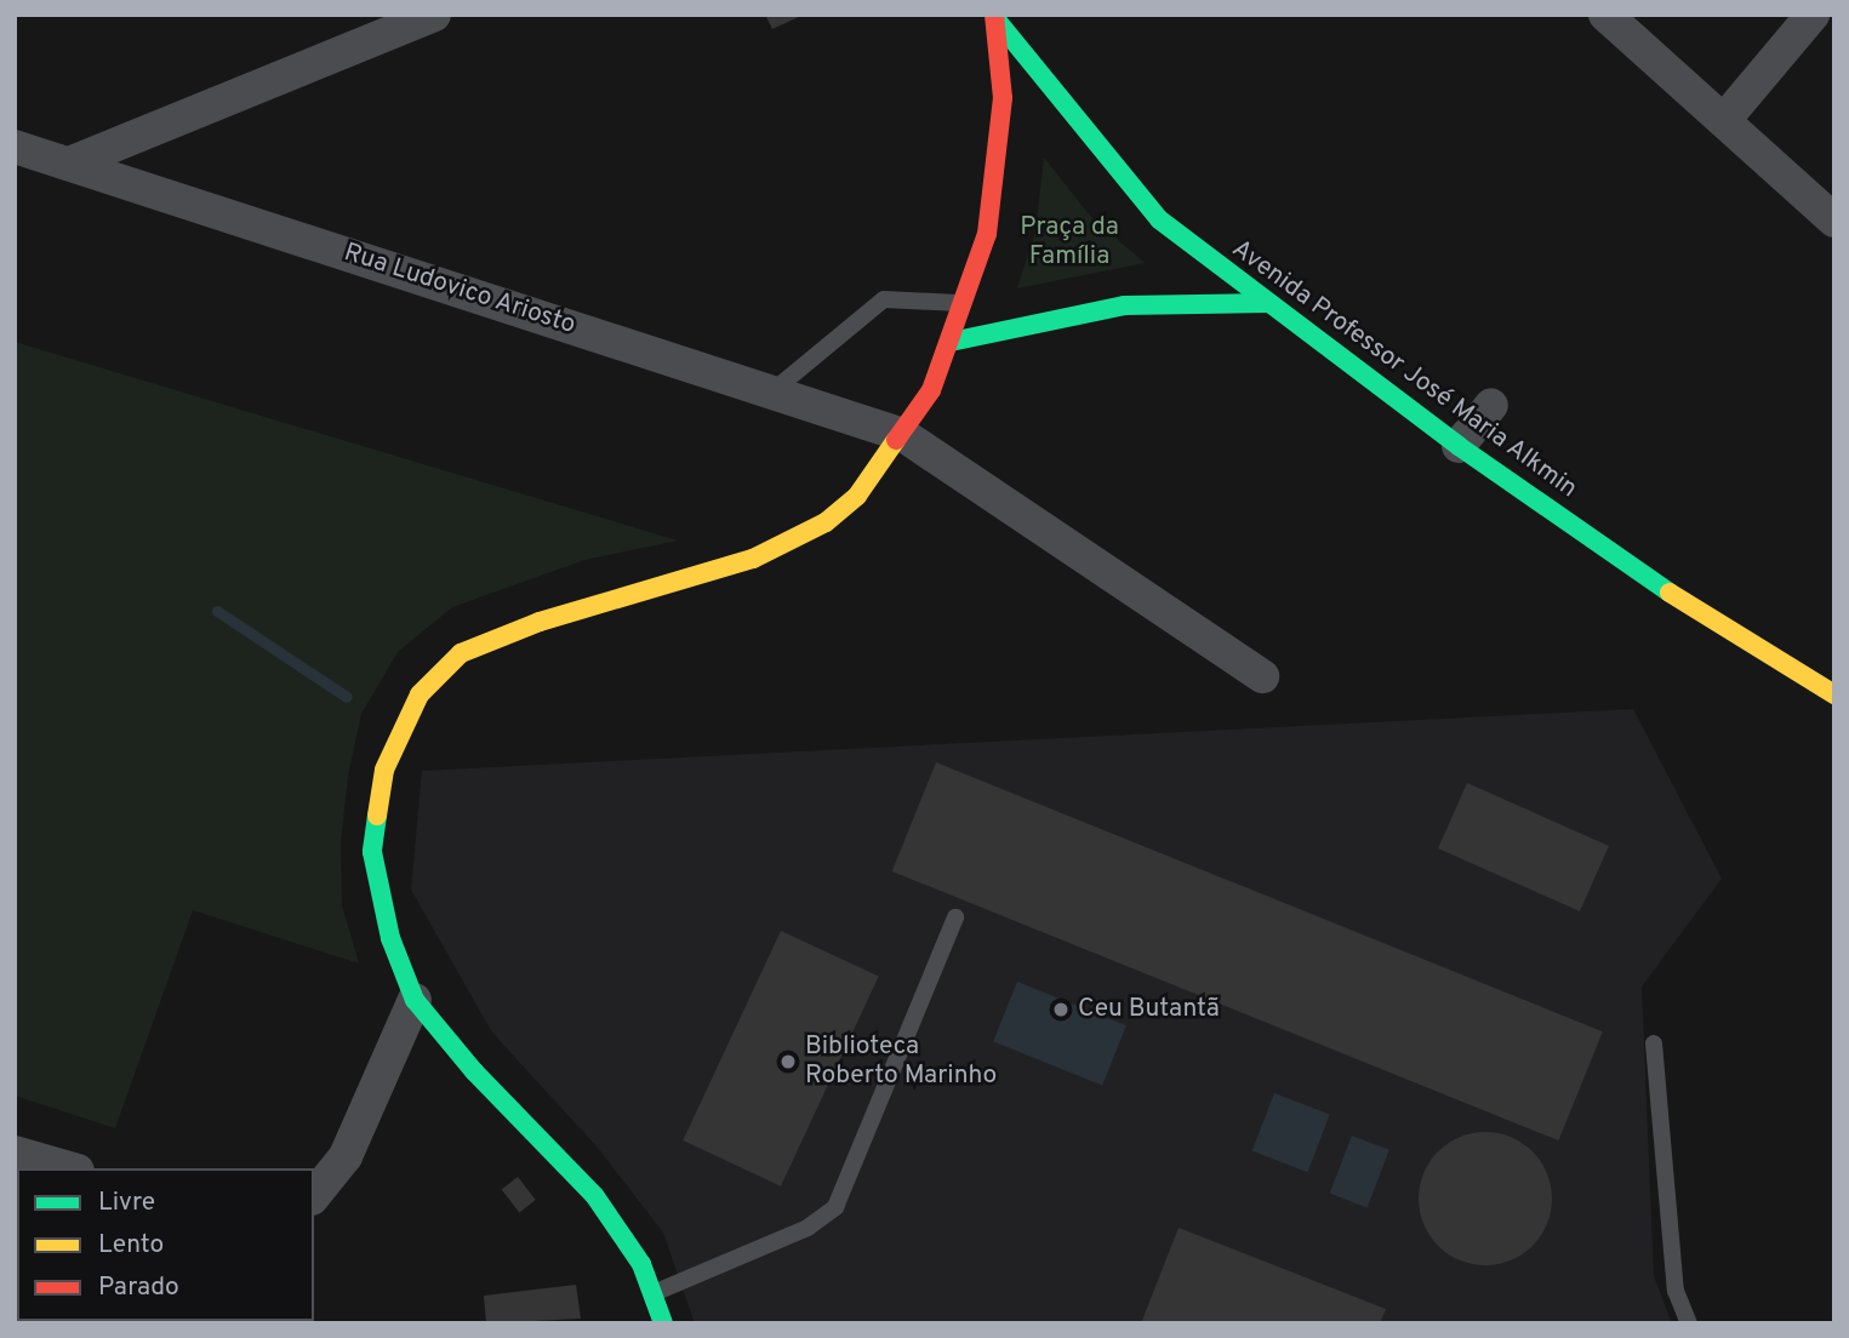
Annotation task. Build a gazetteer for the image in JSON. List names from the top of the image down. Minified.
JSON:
{"streets":{"main road":["Avenida Professor José Maria Alkmin"],"street":["Rua Ludovico Ariosto"]},"parks":["Praça da Família"],"places":["Ceu Butantã","Biblioteca Roberto Marinho"],"legend":["Livre","Lento","Parado"]}
